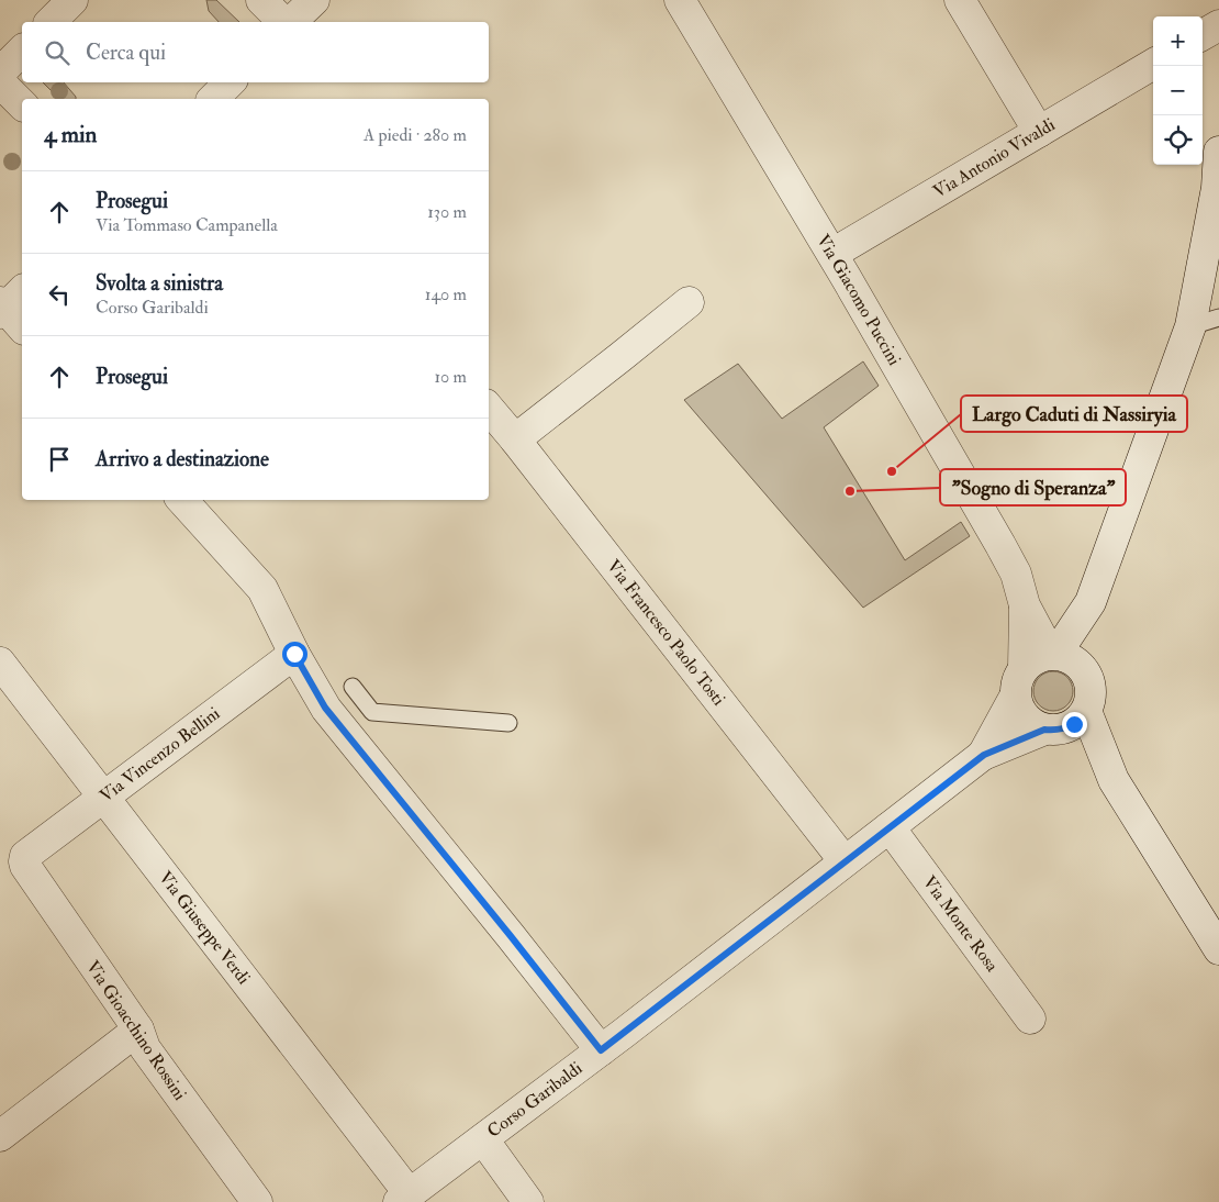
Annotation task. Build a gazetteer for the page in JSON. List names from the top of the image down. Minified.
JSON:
{"streets":{"street":["Via Antonio Vivaldi","Via Giacomo Puccini","Via Francesco Paolo Tosti","Via Vincenzo Bellini","Via Monte Rosa","Via Giuseppe Verdi","Via Gioacchino Rossini","Corso Garibaldi"]},"crossings":[["Via Antonio Vivaldi","Via Giacomo Puccini"],["Via Giacomo Puccini","Corso Garibaldi"],["Via Francesco Paolo Tosti","Corso Garibaldi"],["Via Vincenzo Bellini","Via Giuseppe Verdi"],["Via Vincenzo Bellini","Via Gioacchino Rossini"],["Via Monte Rosa","Corso Garibaldi"],["Via Giuseppe Verdi","Corso Garibaldi"]],"places":["Largo Caduti di Nassiryia","\"Sogno di Speranza\""],"page":{"map_buttons":["+","−"],"search":"Cerca qui","heading":["4 min","A piedi · 280 m"],"list":[["Prosegui","Via Tommaso Campanella","130 m"],["Svolta a sinistra","Corso Garibaldi","140 m"],["Prosegui","10 m"],"Arrivo a destinazione"]}}
